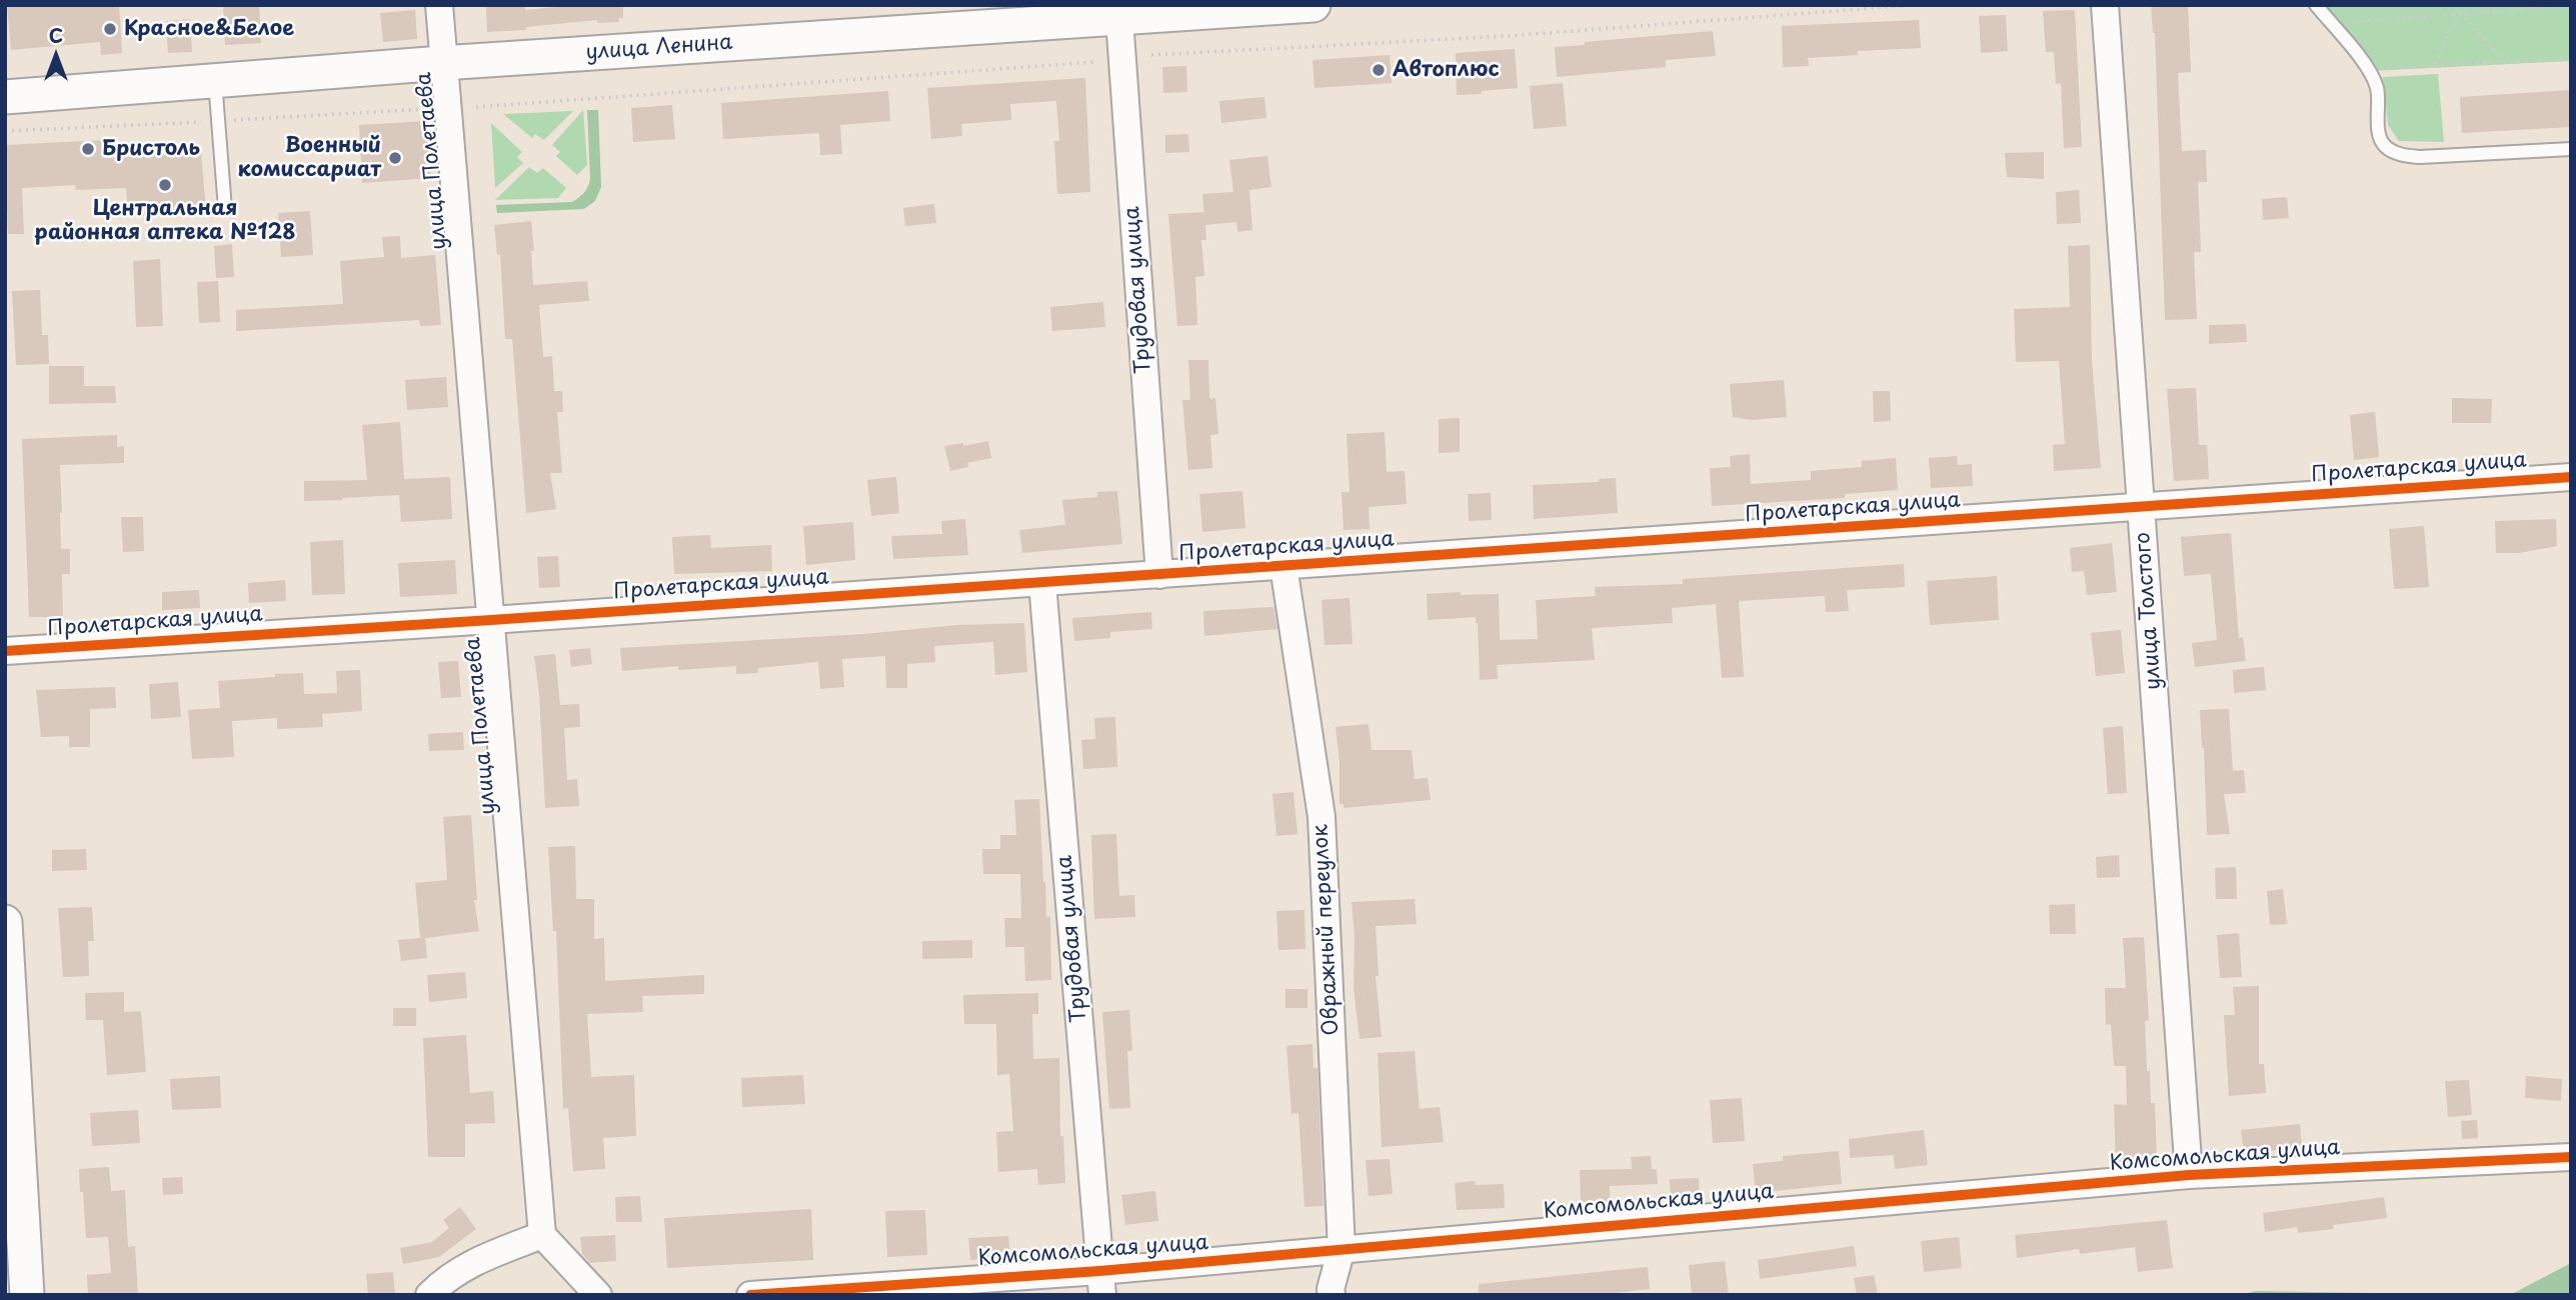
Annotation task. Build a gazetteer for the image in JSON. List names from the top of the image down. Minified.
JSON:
{"streets":{"street":["улица Ленина","улица Полетаева","Трудовая улица","Пролетарская улица","улица Толстого","Овражный переулок","Комсомольская улица"]},"crossings":[["улица Ленина","улица Полетаева"],["улица Ленина","Трудовая улица"],["улица Полетаева","Пролетарская улица"],["Трудовая улица","Пролетарская улица"],["Трудовая улица","Комсомольская улица"],["Пролетарская улица","улица Толстого"],["Пролетарская улица","Овражный переулок"],["улица Толстого","Комсомольская улица"],["Овражный переулок","Комсомольская улица"]],"places":["Красное&Белое","Автоплюс","Бристоль","Военный комиссариат","Центральная районная аптека №128"],"north":"top"}
